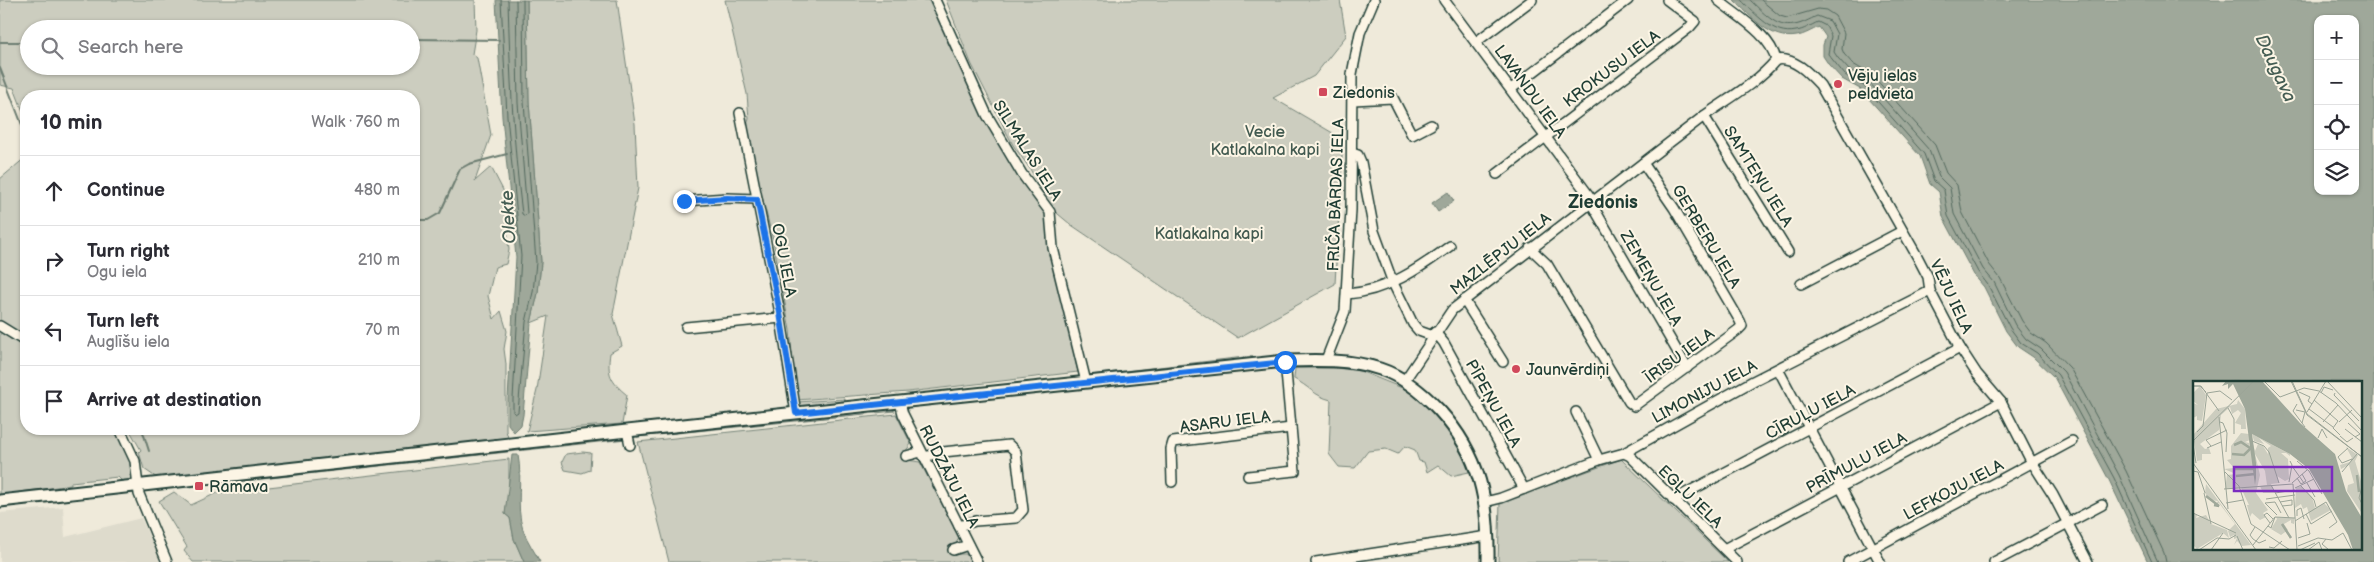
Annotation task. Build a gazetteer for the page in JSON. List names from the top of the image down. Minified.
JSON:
{"streets":{"street":["KROKUSU IELA","LAVANDU IELA","SILMALAS IELA","SAMTEŅU IELA","FRIČA BĀRDAS IELA","GERBERU IELA","MAZLĒPJU IELA","OGU IELA","ZEMEŅU IELA","VĒJU IELA","ĪRISU IELA","LIMONIJU IELA","PĪPEŅU IELA","CĪRUĻU IELA","ASARU IELA","PRĪMULU IELA","RUDZĀJU IELA","LEFKOJU IELA","EGĻU IELA"]},"crossings":[["KROKUSU IELA","LAVANDU IELA"],["LAVANDU IELA","MAZLĒPJU IELA"],["LAVANDU IELA","ZEMEŅU IELA"],["SAMTEŅU IELA","MAZLĒPJU IELA"],["GERBERU IELA","MAZLĒPJU IELA"],["GERBERU IELA","ĪRISU IELA"],["MAZLĒPJU IELA","ZEMEŅU IELA"],["MAZLĒPJU IELA","VĒJU IELA"],["MAZLĒPJU IELA","ĪRISU IELA"],["MAZLĒPJU IELA","PĪPEŅU IELA"],["ZEMEŅU IELA","ĪRISU IELA"],["VĒJU IELA","LIMONIJU IELA"],["VĒJU IELA","CĪRUĻU IELA"],["VĒJU IELA","PRĪMULU IELA"],["VĒJU IELA","LEFKOJU IELA"],["LIMONIJU IELA","PĪPEŅU IELA"],["LIMONIJU IELA","EGĻU IELA"],["CĪRUĻU IELA","EGĻU IELA"],["PRĪMULU IELA","EGĻU IELA"]],"districts":["Ziedonis"],"water":["Daugava","Olekte"],"parks":["Vecie Katlakalna kapi","Katlakalna kapi"],"places":{"other":["Vēju ielas peldvieta","Jaunvērdiņi"],"transit":["Ziedonis","Rāmava"]},"page":{"map_buttons":["+","−"],"search":"Search here","heading":["10 min","Walk · 760 m"],"list":[["Continue","480 m"],["Turn right","Ogu iela","210 m"],["Turn left","Auglīšu iela","70 m"],"Arrive at destination"]}}
